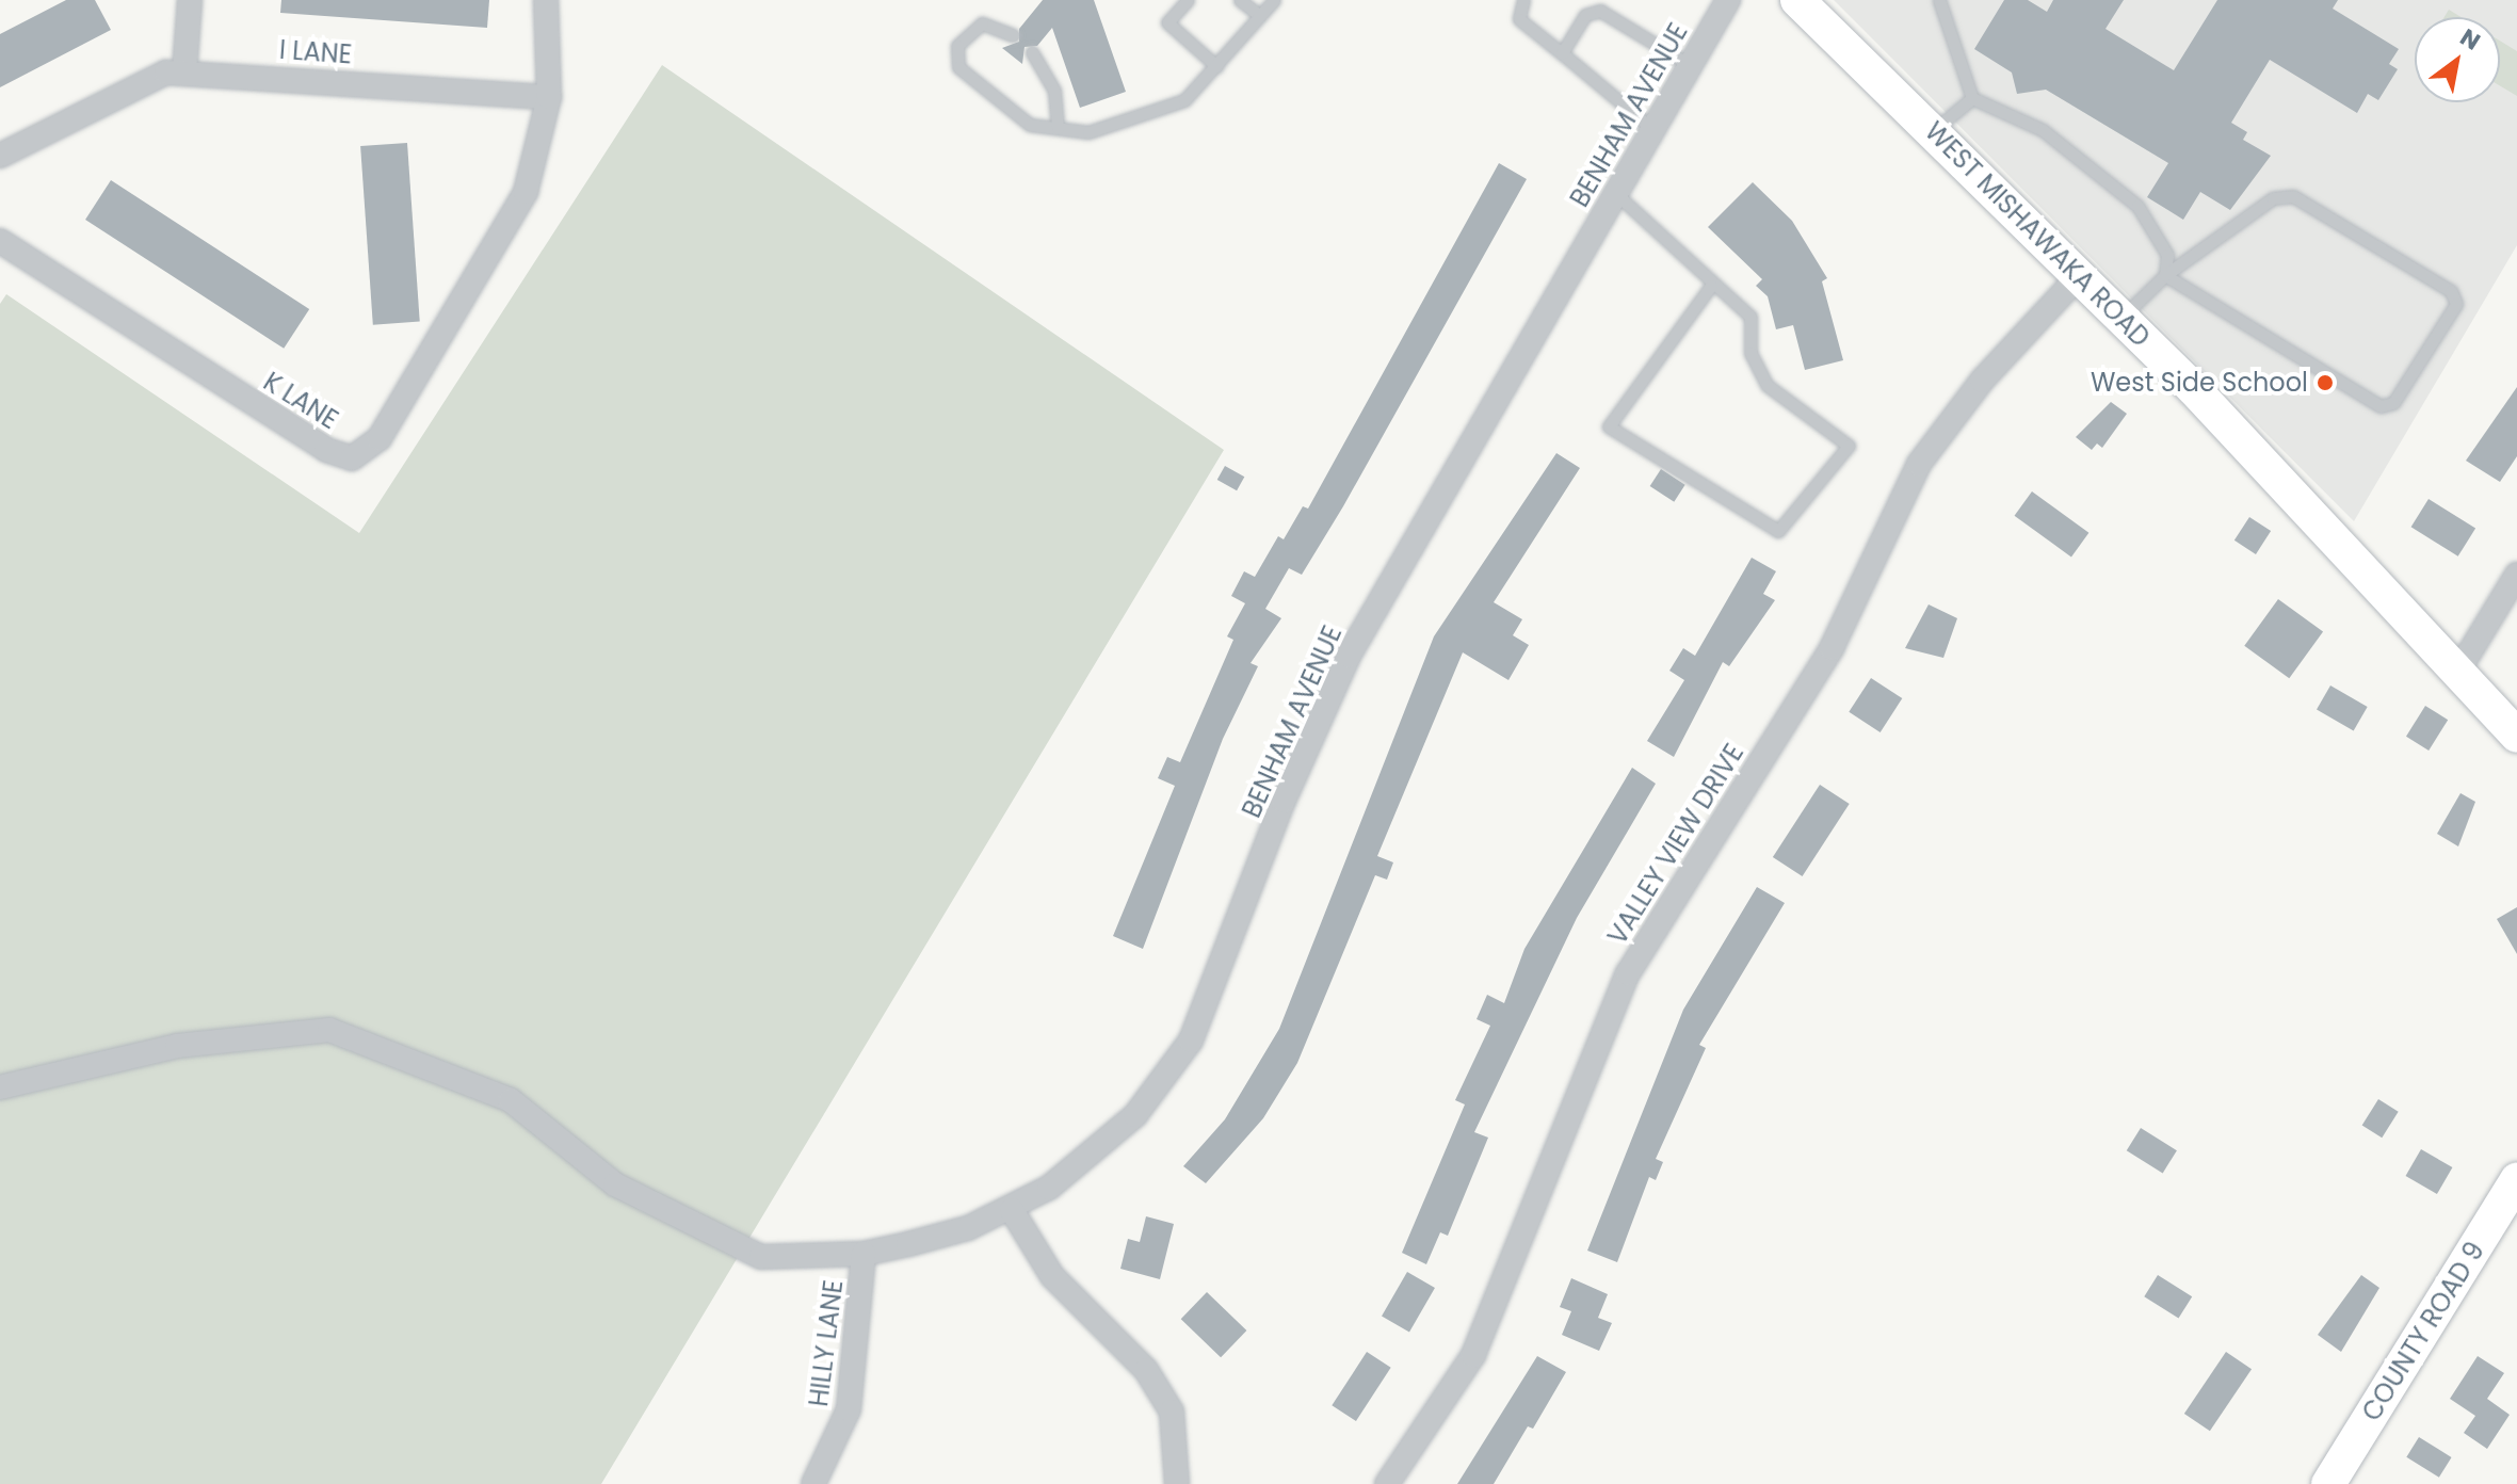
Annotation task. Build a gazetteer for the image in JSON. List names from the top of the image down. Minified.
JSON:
{"streets":{"main road":["WEST MISHAWAKA ROAD","COUNTY ROAD 9"],"street":["I LANE","BENHAM AVENUE","K LANE","VALLEY VIEW DRIVE","HILLY LANE"]},"crossings":[["I LANE","K LANE"],["BENHAM AVENUE","HILLY LANE"],["WEST MISHAWAKA ROAD","VALLEY VIEW DRIVE"]],"places":["West Side School"],"north":"top right"}
